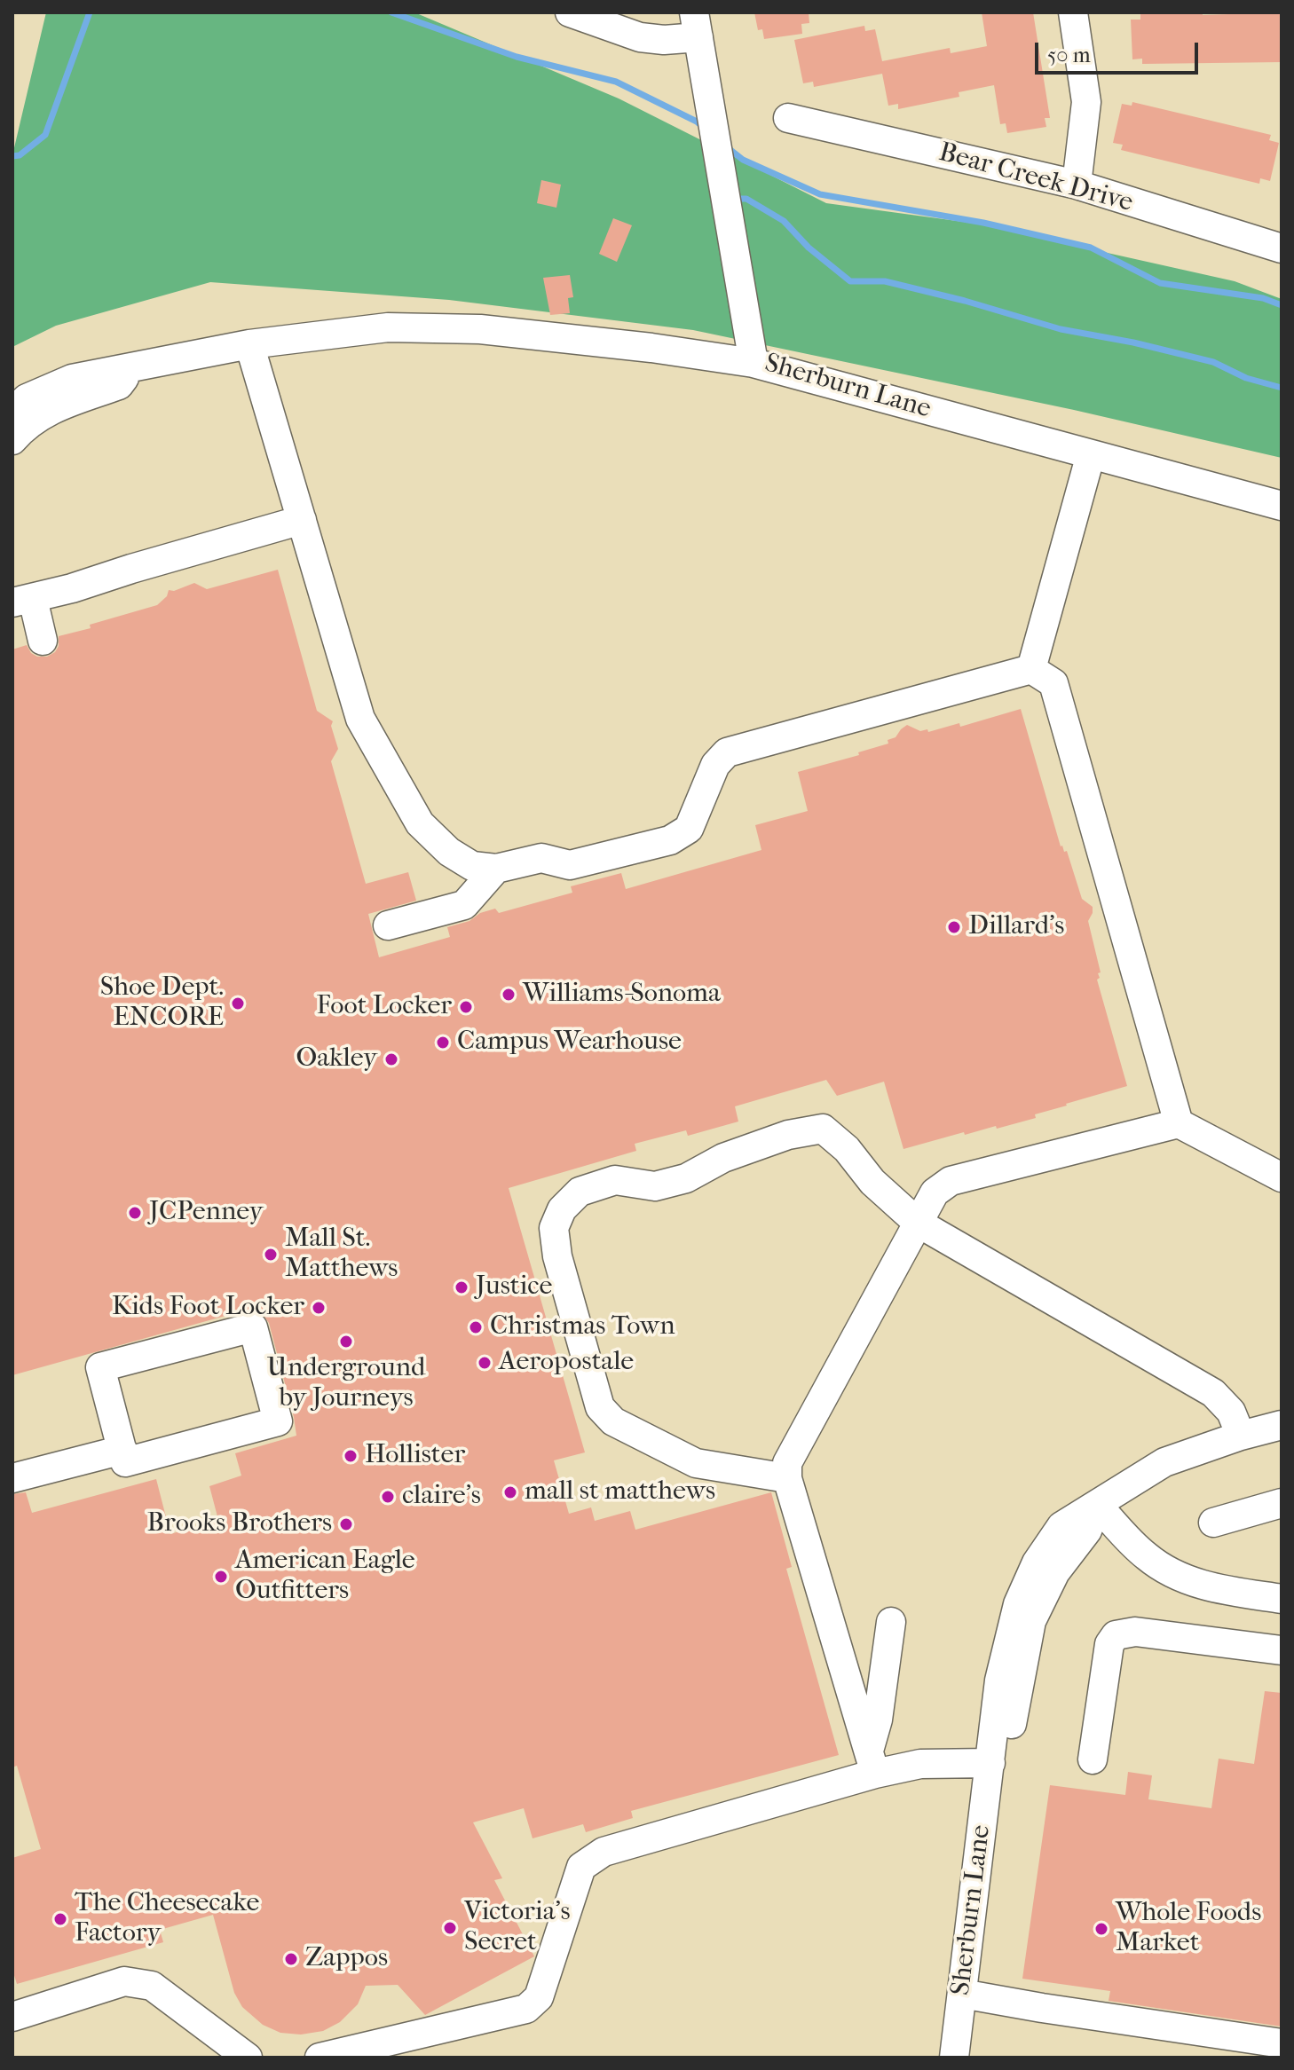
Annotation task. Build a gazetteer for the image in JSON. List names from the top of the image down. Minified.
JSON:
{"streets":{"street":["Bear Creek Drive","Sherburn Lane"]},"places":["Dillard's","Williams-Sonoma","Shoe Dept. ENCORE","Foot Locker","Campus Wearhouse","Oakley","JCPenney","Mall St. Matthews","Justice","Kids Foot Locker","Christmas Town","Underground by Journeys","Aeropostale","Hollister","mall st matthews","claire's","Brooks Brothers","American Eagle Outfitters","The Cheesecake Factory","Victoria's Secret","Whole Foods Market","Zappos"],"scale_bar":"50 m"}
